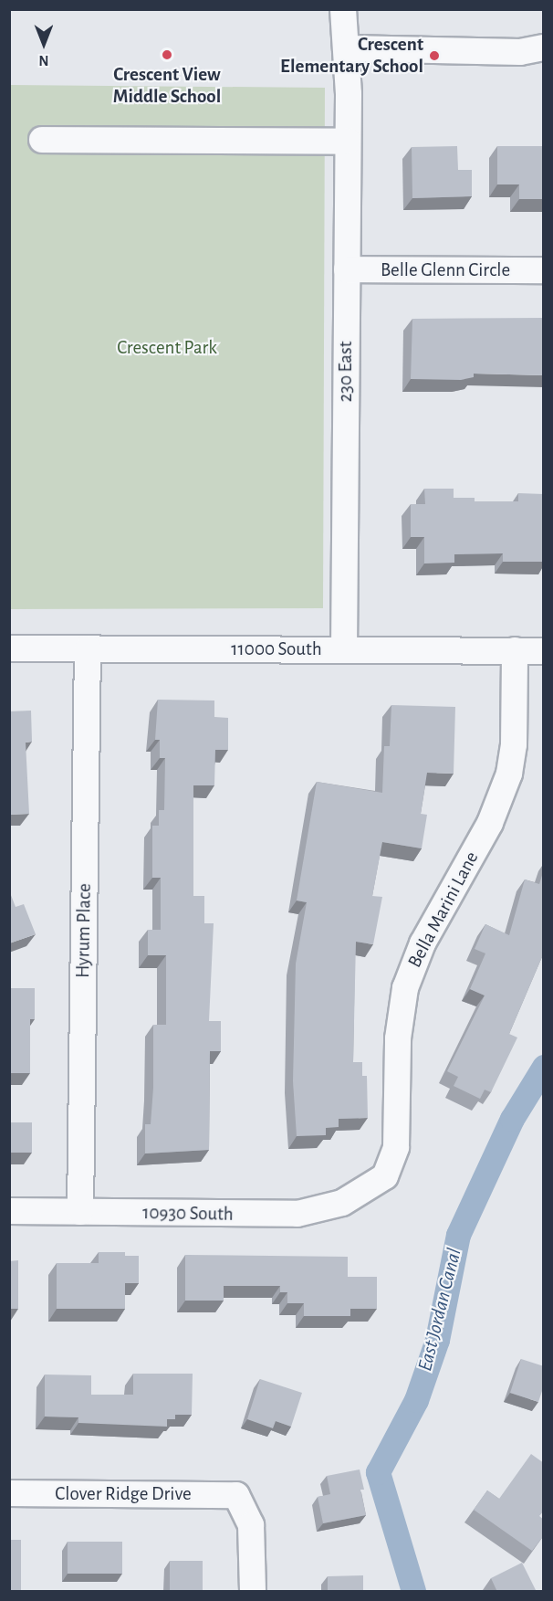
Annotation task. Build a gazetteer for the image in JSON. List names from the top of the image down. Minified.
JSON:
{"streets":{"street":["Belle Glenn Circle","230 East","11000 South","Bella Marini Lane","Hyrum Place","10930 South","Clover Ridge Drive"]},"crossings":[["Belle Glenn Circle","230 East"],["230 East","11000 South"],["11000 South","Bella Marini Lane"],["11000 South","Hyrum Place"],["Bella Marini Lane","10930 South"],["Hyrum Place","10930 South"]],"water":["East Jordan Canal"],"parks":["Crescent Park"],"places":["Crescent View Middle School","Crescent Elementary School"],"north":"bottom"}
